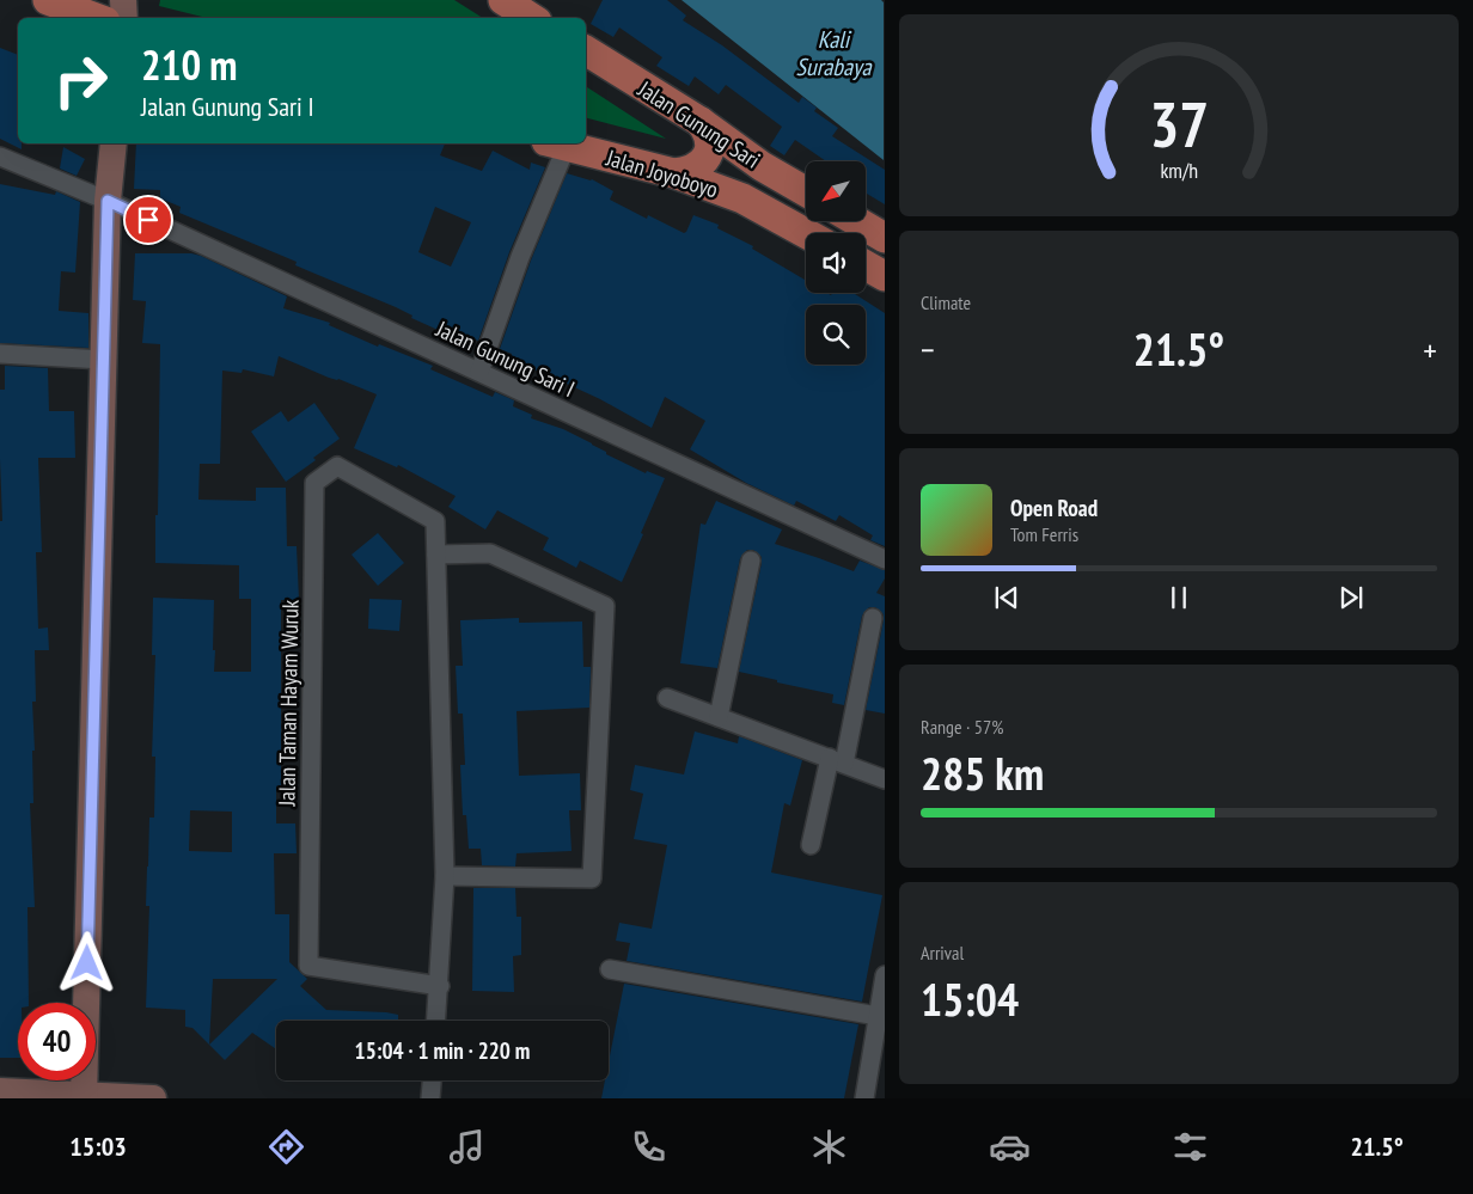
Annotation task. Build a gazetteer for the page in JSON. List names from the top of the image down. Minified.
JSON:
{"streets":{"main road":["Jalan Gunung Sari","Jalan Joyoboyo"],"street":["Jalan Gunung Sari I","Jalan Taman Hayam Wuruk"]},"crossings":[["Jalan Gunung Sari","Jalan Joyoboyo"]],"water":["Kali Surabaya"],"north":"bottom left","page":{"turn":["210 m","Jalan Gunung Sari I"],"tile":["Climate",["Range · 57%","285 km"],["Arrival","15:04"]],"heat":["−","21.5°","+"],"song":["Open Road","Tom Ferris"],"limit":"40","trip":"15:04 · 1 min · 220 m","tabs":["15:03","21.5°"],"gauge":["37","km/h"]}}
